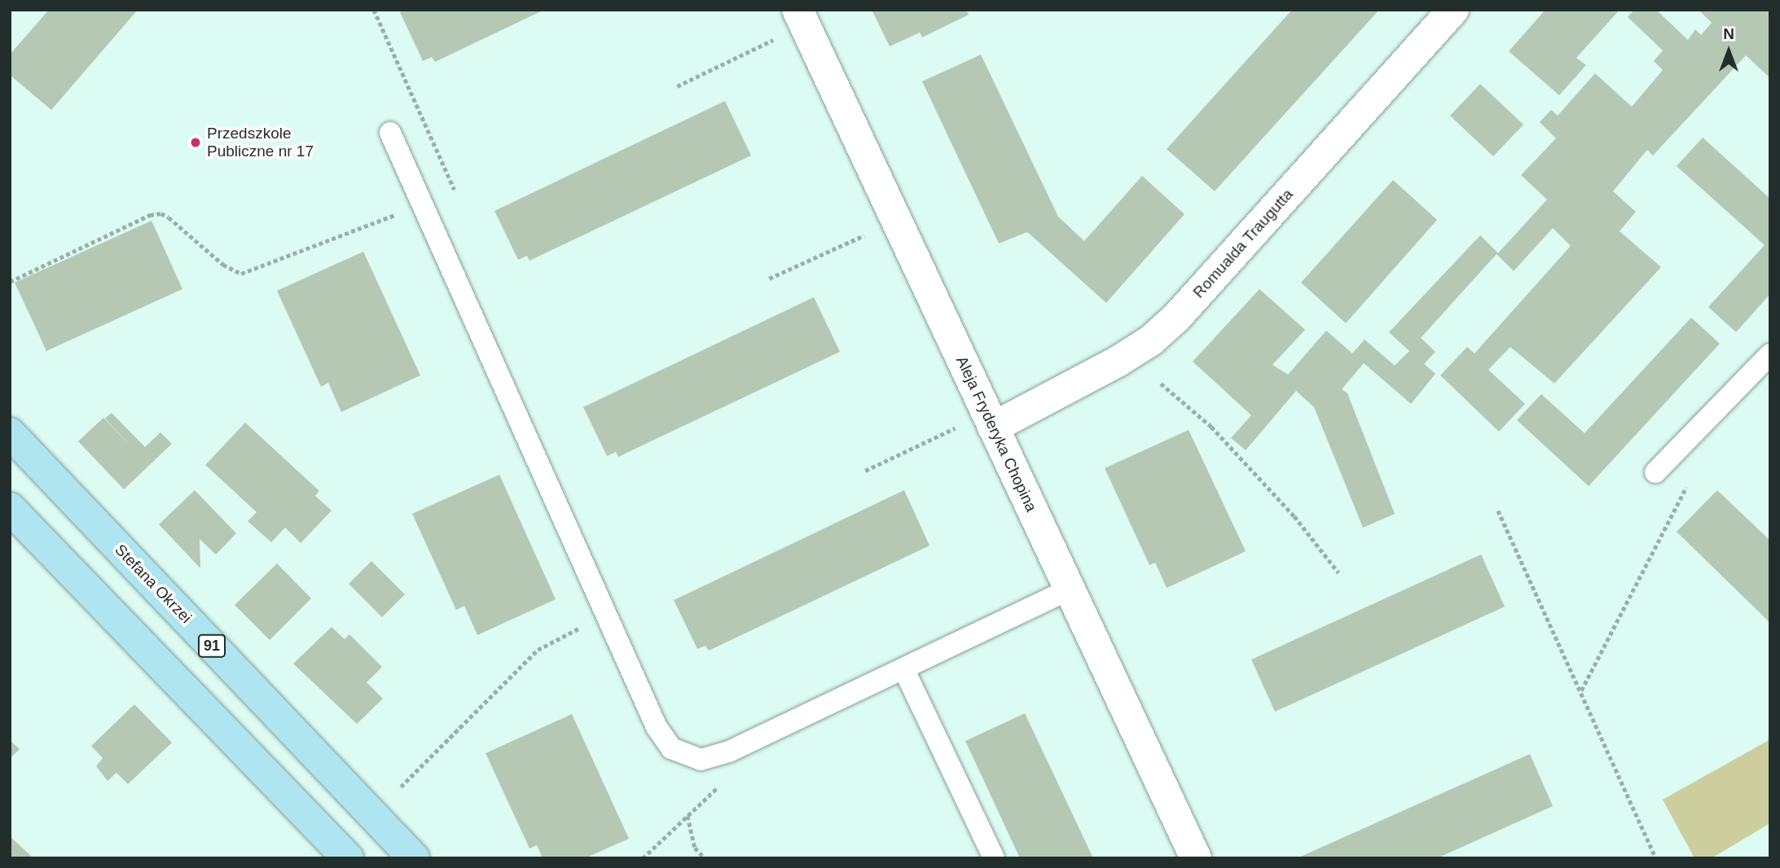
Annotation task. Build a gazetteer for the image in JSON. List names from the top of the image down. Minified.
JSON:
{"streets":{"main road":["Stefana Okrzei","91"],"street":["Romualda Traugutta","Aleja Fryderyka Chopina"]},"crossings":[["Romualda Traugutta","Aleja Fryderyka Chopina"]],"places":["Przedszkole Publiczne nr 17"],"north":"top"}
